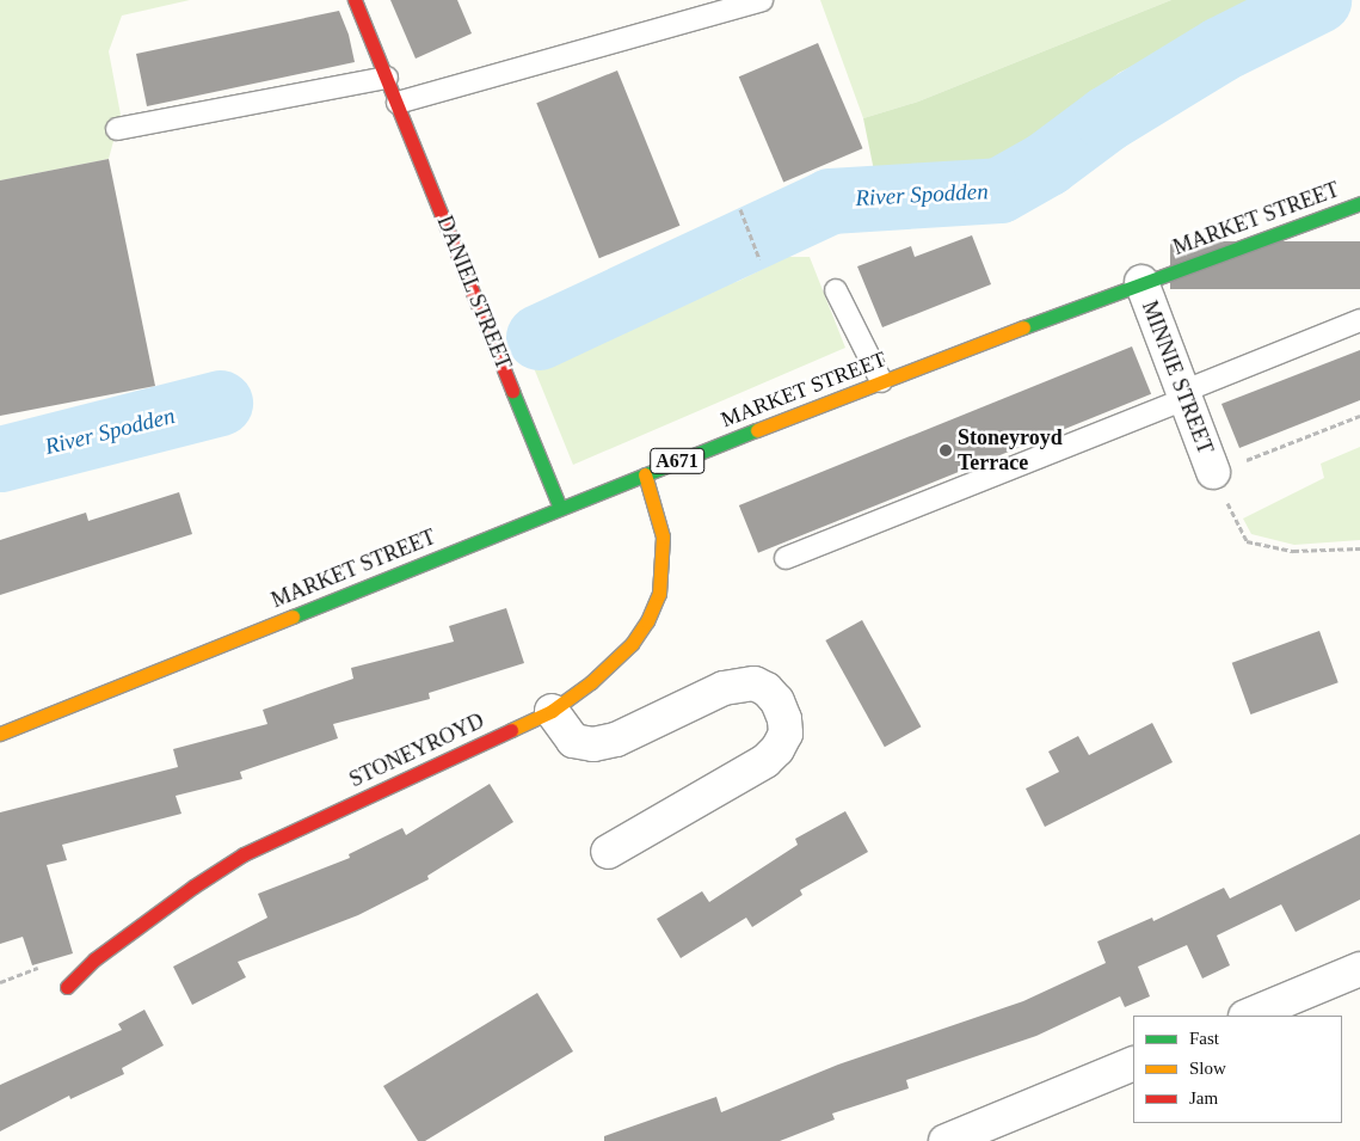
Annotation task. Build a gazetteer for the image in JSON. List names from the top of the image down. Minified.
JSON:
{"streets":{"main road":["MARKET STREET","DANIEL STREET","A671","STONEYROYD"],"street":["MINNIE STREET"]},"crossings":[["MARKET STREET","DANIEL STREET"],["MARKET STREET","MINNIE STREET"],["MARKET STREET","STONEYROYD"]],"water":["River Spodden"],"places":["Stoneyroyd Terrace"],"legend":["Fast","Slow","Jam"]}
